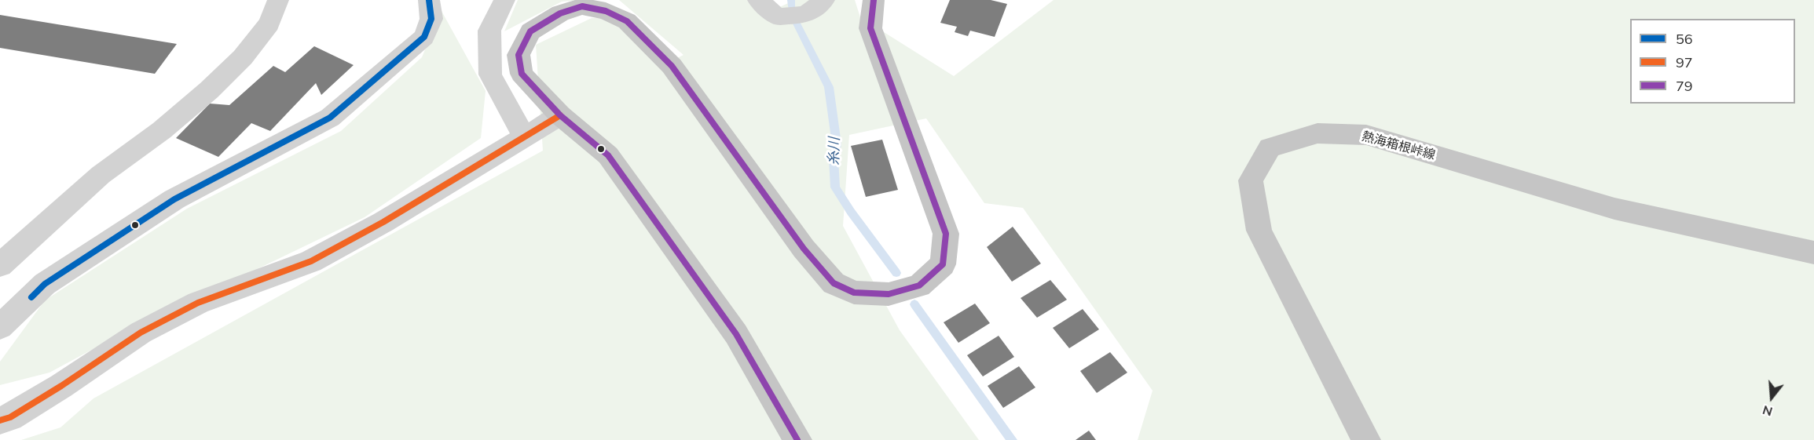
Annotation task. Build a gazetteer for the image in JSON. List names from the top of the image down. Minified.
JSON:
{"streets":{"main road":["熱海箱根峠線"]},"water":["糸川"],"lines":["transit line 56","transit line 79","transit line 97"],"legend":["56","97","79"],"north":"bottom"}
